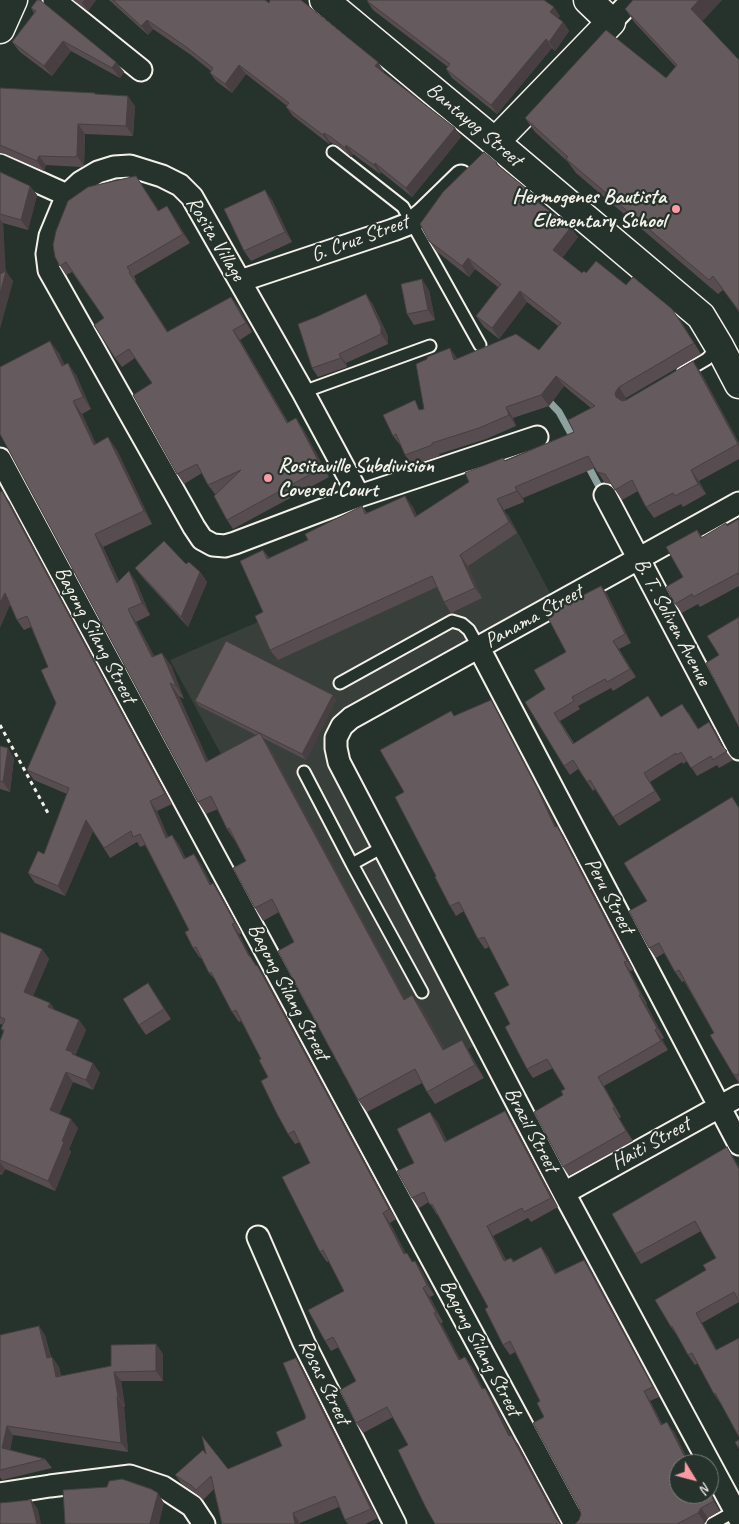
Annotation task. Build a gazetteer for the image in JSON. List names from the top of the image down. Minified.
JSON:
{"streets":{"street":["Bantayog Street","Rosita Village","G. Cruz Street","Panama Street","B. T. Soliven Avenue","Bagong Silang Street","Peru Street","Brazil Street","Haiti Street","Rosas Street"]},"crossings":[["Bantayog Street","G. Cruz Street"],["Rosita Village","G. Cruz Street"],["Panama Street","B. T. Soliven Avenue"],["Panama Street","Peru Street"],["Panama Street","Brazil Street"],["Peru Street","Haiti Street"],["Brazil Street","Haiti Street"]],"places":["Hermogenes Bautista Elementary School","Rositaville Subdivision Covered Court"],"north":"bottom right"}
